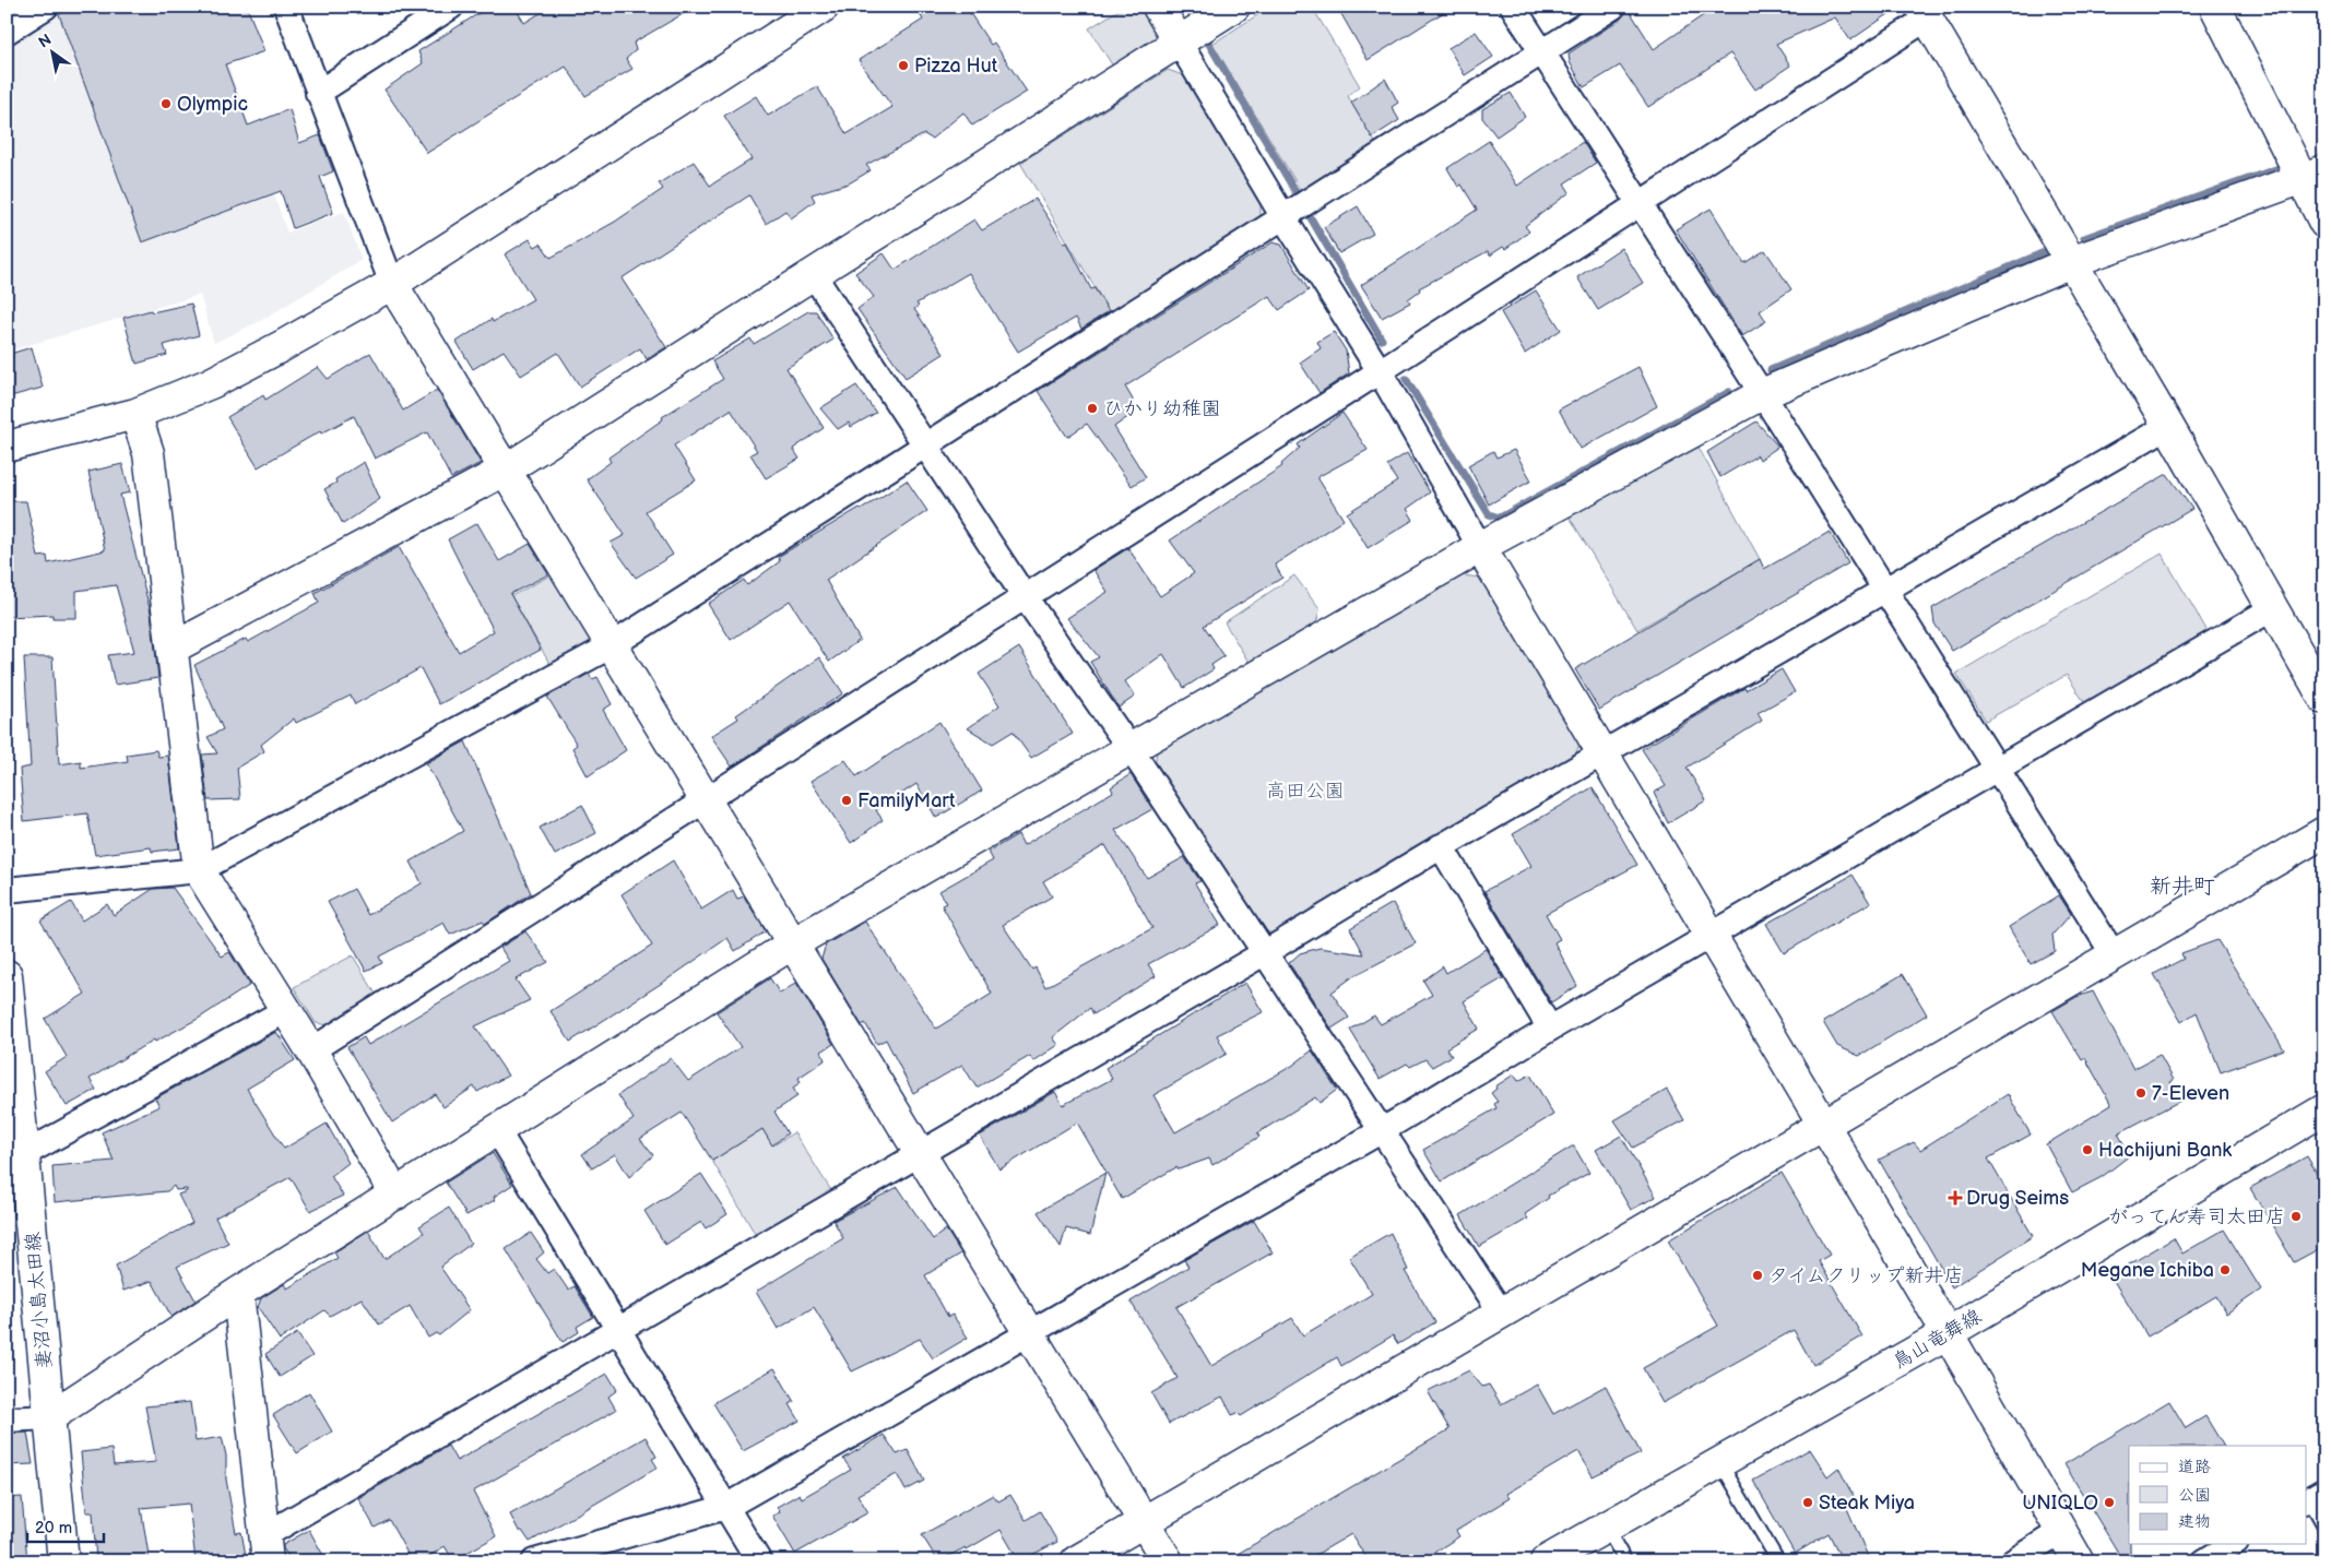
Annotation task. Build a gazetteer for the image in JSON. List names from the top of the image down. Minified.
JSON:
{"streets":{"street":["妻沼小島太田線","鳥山竜舞線"]},"districts":["新井町"],"parks":["高田公園"],"places":{"other":["Pizza Hut","Olympic","ひかり幼稚園","FamilyMart","7-Eleven","Hachijuni Bank","がってん寿司太田店","Megane Ichiba","タイムクリップ新井店","Steak Miya","UNIQLO"],"health":["Drug Seims"]},"legend":["道路","公園","建物"],"scale_bar":"20 m","north":"top left"}
